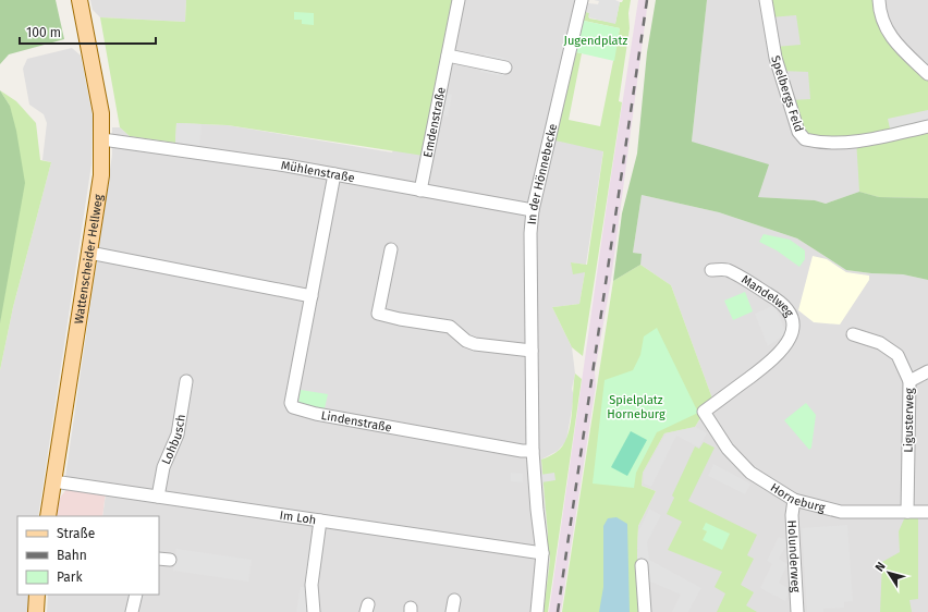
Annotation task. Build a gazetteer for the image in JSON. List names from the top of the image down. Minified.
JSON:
{"streets":{"main road":["Wattenscheider Hellweg"],"street":["Spelbergs Feld","Emdenstraße","Mühlenstraße","In der Hönnebecke","Mandelweg","Ligusterweg","Lindenstraße","Lohbusch","Horneburg","Im Loh","Holunderweg"]},"crossings":[["Emdenstraße","Mühlenstraße"],["Mühlenstraße","In der Hönnebecke"],["Mühlenstraße","Wattenscheider Hellweg"],["Mühlenstraße","Lindenstraße"],["In der Hönnebecke","Lindenstraße"],["In der Hönnebecke","Im Loh"],["Wattenscheider Hellweg","Im Loh"],["Mandelweg","Horneburg"],["Ligusterweg","Horneburg"],["Lohbusch","Im Loh"],["Horneburg","Holunderweg"]],"parks":["Jugendplatz","Spielplatz Horneburg"],"legend":["Straße","Bahn","Park"],"scale_bar":"100 m","north":"top left"}
